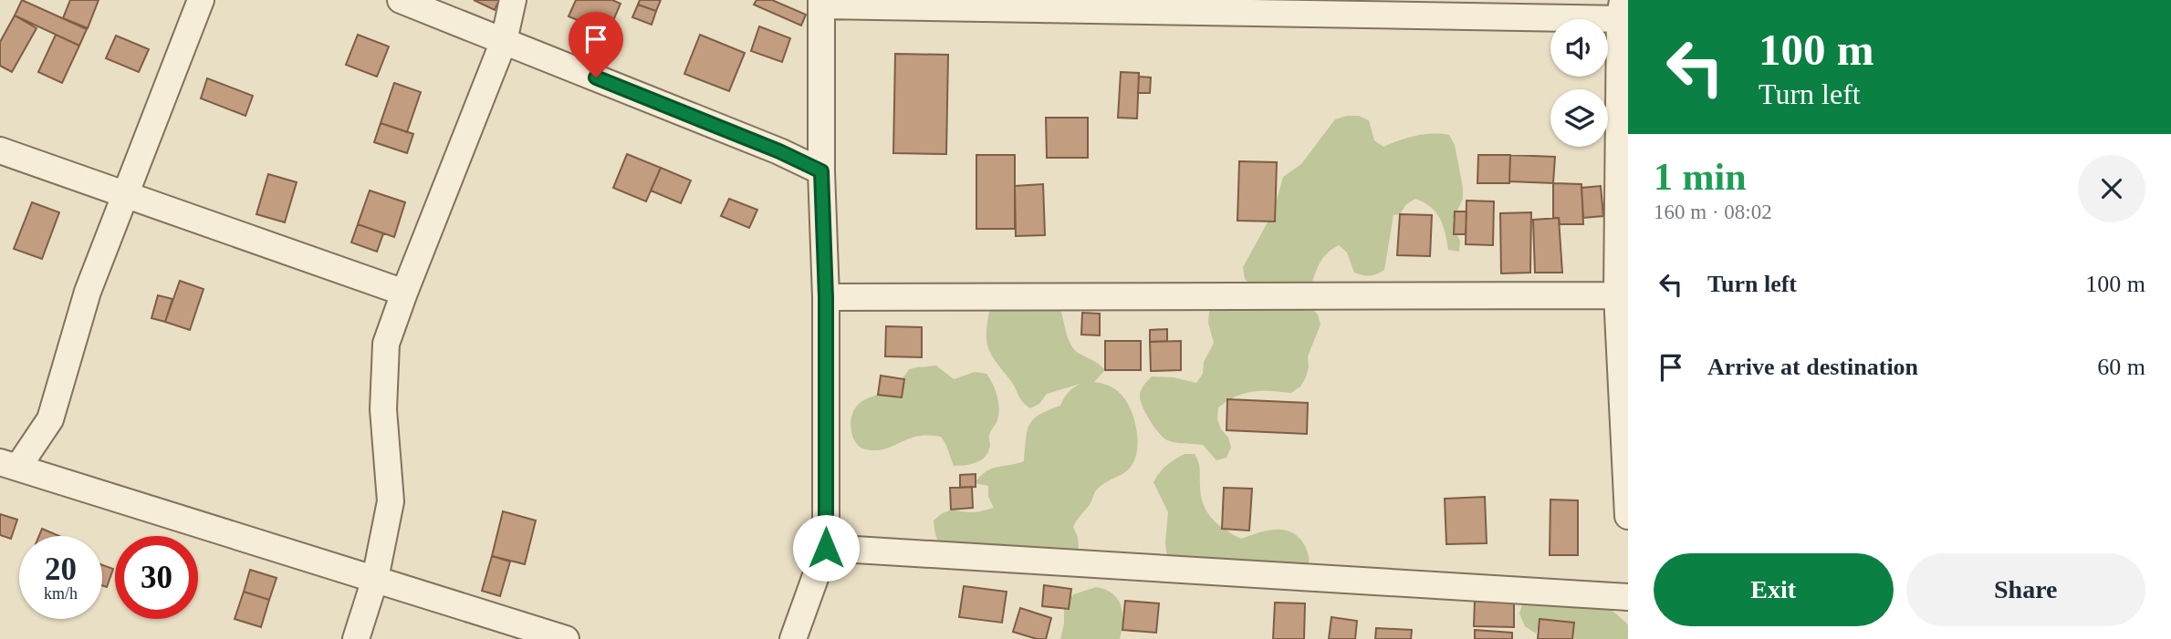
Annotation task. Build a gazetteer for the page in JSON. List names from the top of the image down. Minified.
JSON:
{"page":{"turn":["100 m","Turn left"],"heading":["1 min","160 m · 08:02"],"list":[{"name":"Turn left","value":"100 m"},{"name":"Arrive at destination","value":"60 m"}],"speed":"20 km/h","limit":"30","buttons":["Exit","Share"]}}
